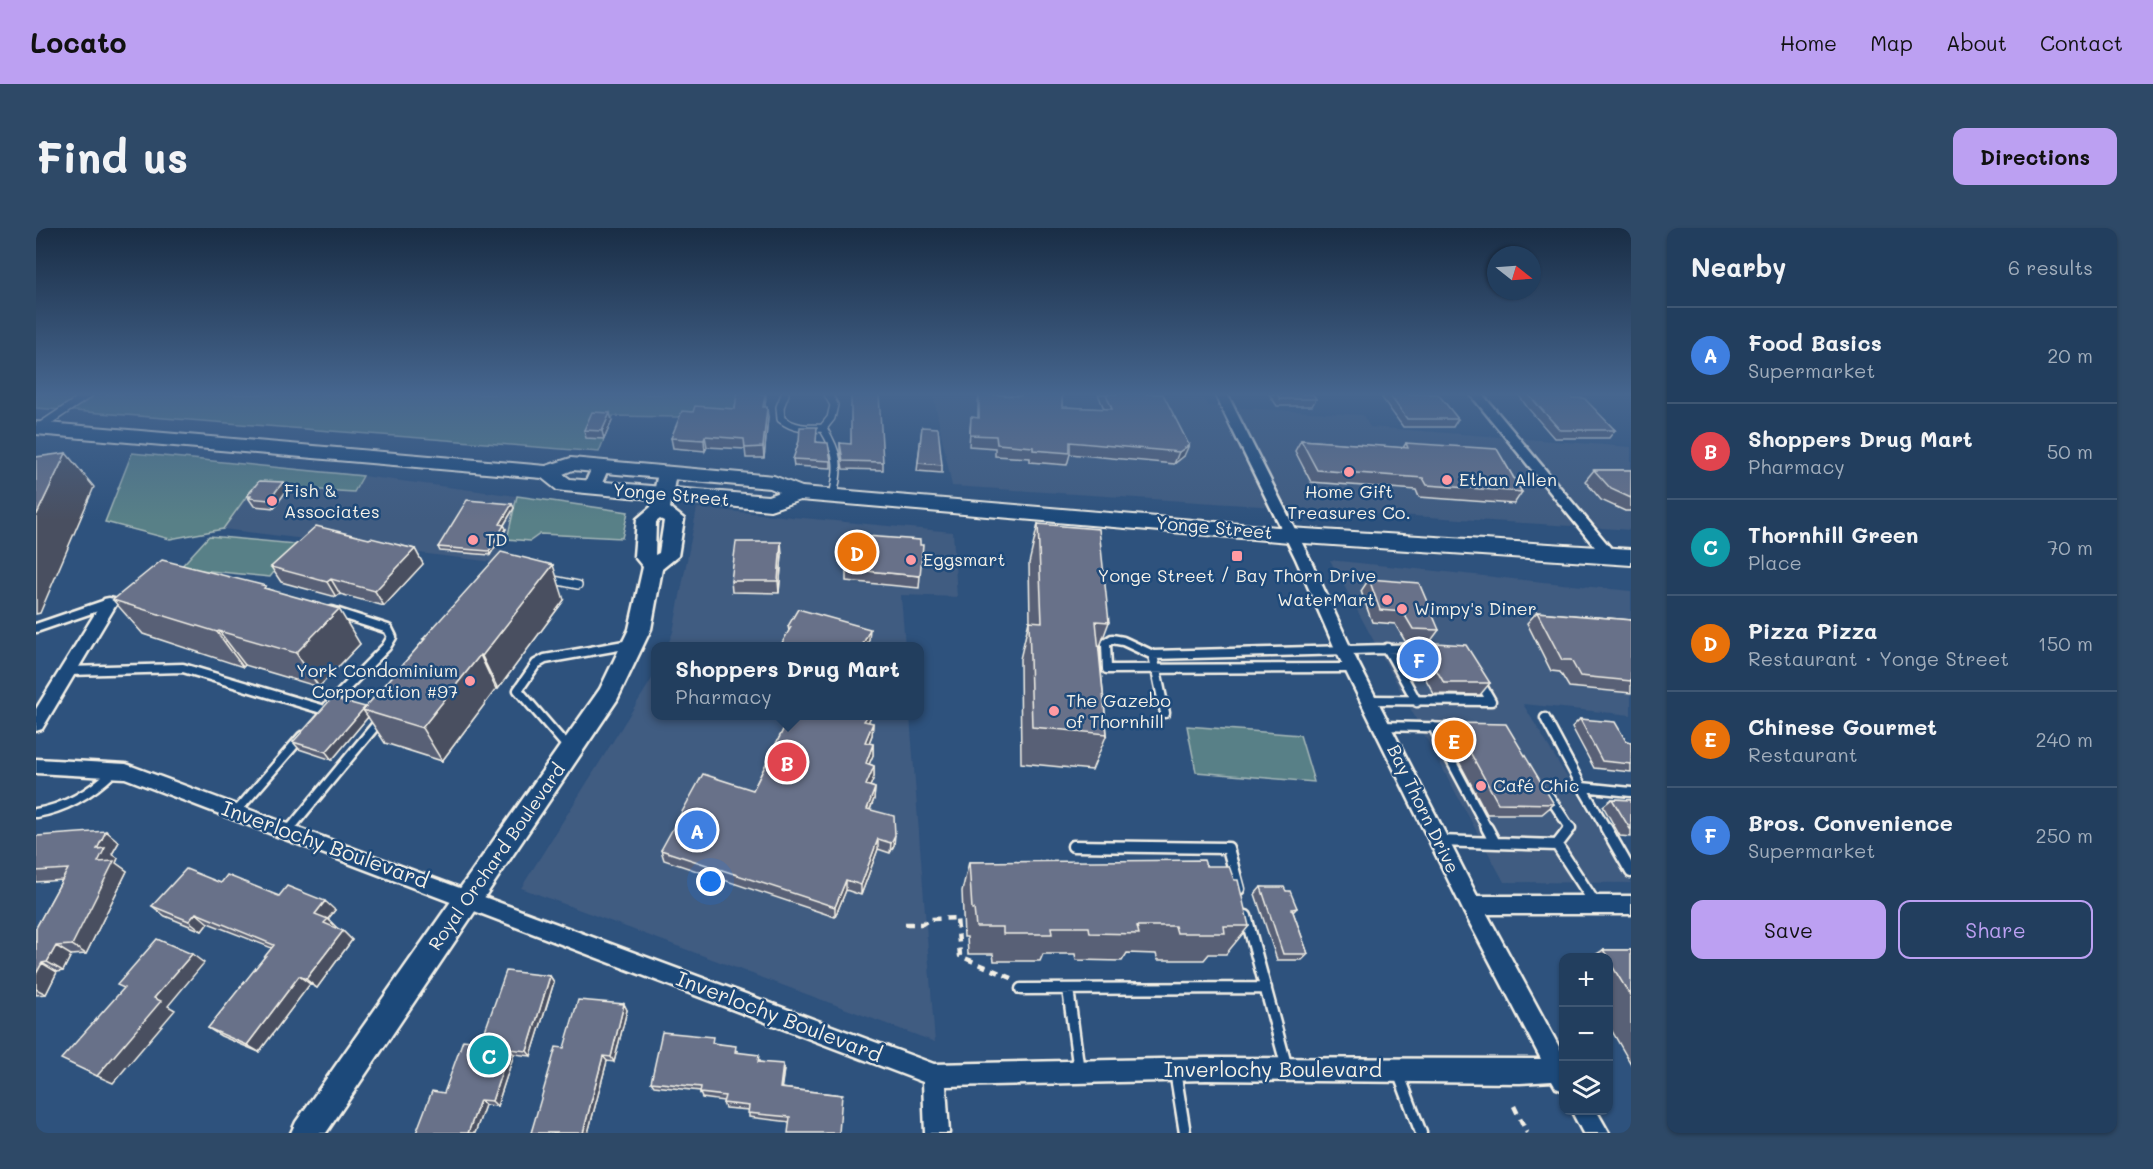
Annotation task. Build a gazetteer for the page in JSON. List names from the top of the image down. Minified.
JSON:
{"streets":{"main road":["Yonge Street"],"street":["Bay Thorn Drive","Inverlochy Boulevard","Royal Orchard Boulevard"]},"crossings":[["Yonge Street","Bay Thorn Drive"],["Yonge Street","Royal Orchard Boulevard"],["Inverlochy Boulevard","Royal Orchard Boulevard"]],"places":{"other":["Home Gift Treasures Co.","Ethan Allen","Fish & Associates","TD","Eggsmart","WaterMart","Wimpy's Diner","York Condominium Corporation #97","The Gazebo of Thornhill","Café Chic"],"transit":["Yonge Street / Bay Thorn Drive"]},"north":"right","page":{"header":"Locato","nav":["Home","Map","About","Contact"],"buttons":["Directions",["Save","Share"]],"title":"Find us","heading":["Nearby","6 results"],"list":[{"mark":"A","name":"Food Basics","note":"Supermarket","value":"20 m"},{"mark":"B","name":"Shoppers Drug Mart","note":"Pharmacy","value":"50 m"},{"mark":"C","name":"Thornhill Green","note":"Place","value":"70 m"},{"mark":"D","name":"Pizza Pizza","note":"Restaurant · Yonge Street","value":"150 m"},{"mark":"E","name":"Chinese Gourmet","note":"Restaurant","value":"240 m"},{"mark":"F","name":"Bros. Convenience","note":"Supermarket","value":"250 m"}],"pins":["D","F","E","B","A","C"],"popup":["Shoppers Drug Mart","Pharmacy"],"map_buttons":["+","−"]}}
